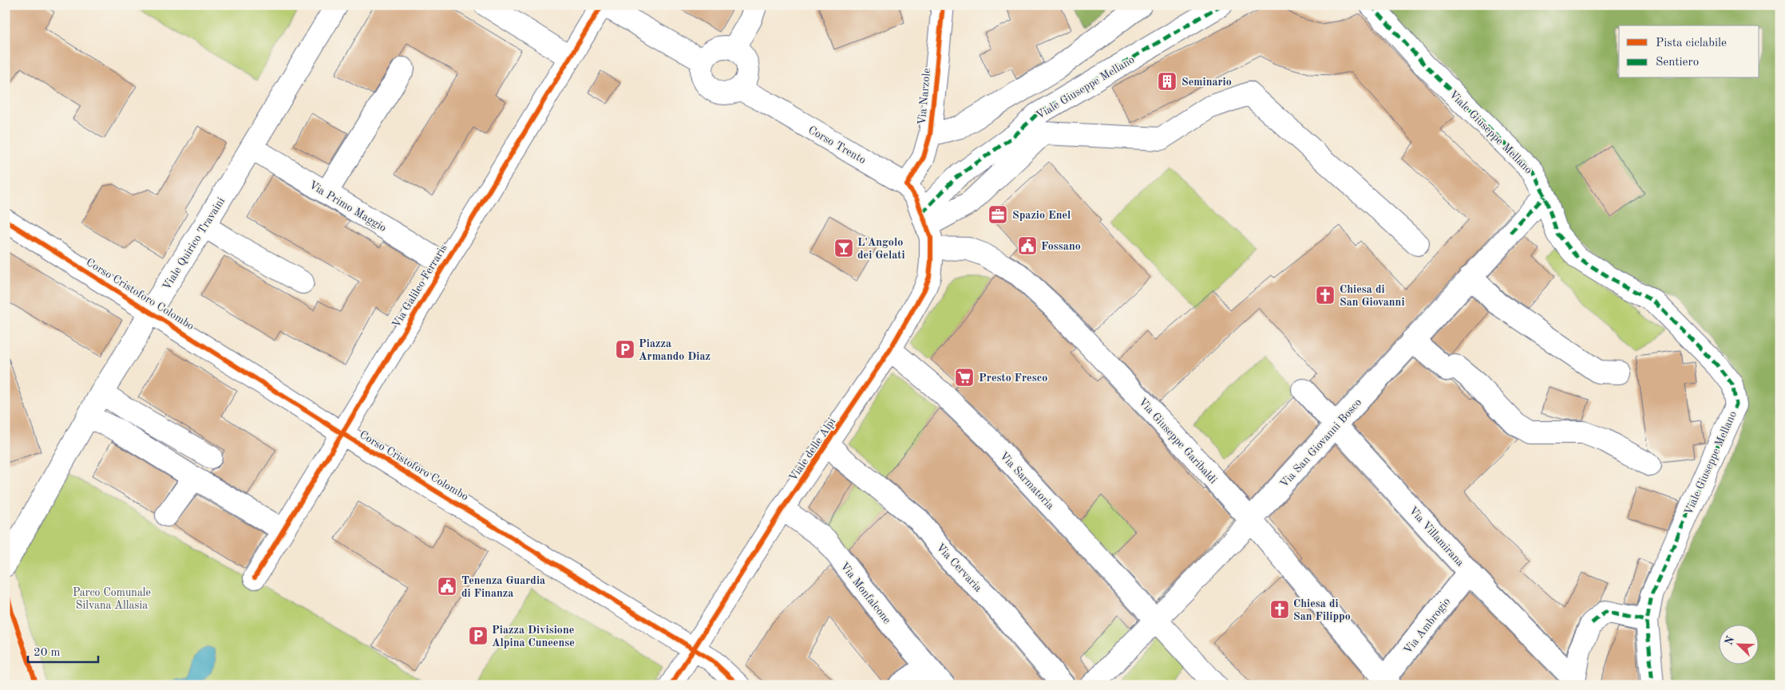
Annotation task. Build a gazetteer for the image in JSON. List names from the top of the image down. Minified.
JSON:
{"streets":{"street":["Viale Giuseppe Mellano","Via Narzole","Corso Trento","Via Primo Maggio","Viale Quirico Travaini","Via Galileo Ferraris","Corso Cristoforo Colombo","Via Giuseppe Garibaldi","Via San Giovanni Bosco","Viale delle Alpi","Via Sarmatoria","Via Villamirana","Via Cervaria","Via Monfalcone","Via Ambrogio"]},"crossings":[["Viale Giuseppe Mellano","Corso Trento"],["Viale Giuseppe Mellano","Via San Giovanni Bosco"],["Viale Giuseppe Mellano","Viale delle Alpi"],["Via Narzole","Corso Trento"],["Corso Trento","Viale delle Alpi"],["Via Primo Maggio","Viale Quirico Travaini"],["Via Primo Maggio","Via Galileo Ferraris"],["Viale Quirico Travaini","Corso Cristoforo Colombo"],["Via Galileo Ferraris","Corso Cristoforo Colombo"],["Corso Cristoforo Colombo","Viale delle Alpi"],["Via Giuseppe Garibaldi","Via San Giovanni Bosco"],["Via Giuseppe Garibaldi","Viale delle Alpi"],["Via Giuseppe Garibaldi","Via Ambrogio"],["Via San Giovanni Bosco","Via Sarmatoria"],["Via San Giovanni Bosco","Via Villamirana"],["Viale delle Alpi","Via Sarmatoria"],["Viale delle Alpi","Via Cervaria"],["Viale delle Alpi","Via Monfalcone"],["Via Villamirana","Via Ambrogio"]],"parks":["Parco Comunale Silvana Allasia"],"places":{"building":["Seminario"],"office":["Spazio Enel"],"public building":["Fossano","Tenenza Guardia di Finanza"],"bar":["L'Angolo dei Gelati"],"church":["Chiesa di San Giovanni","Chiesa di San Filippo"],"parking":["Piazza Armando Diaz","Piazza Divisione Alpina Cuneense"],"supermarket":["Presto Fresco"]},"legend":["Pista ciclabile","Sentiero"],"scale_bar":"20 m","north":"top left"}
